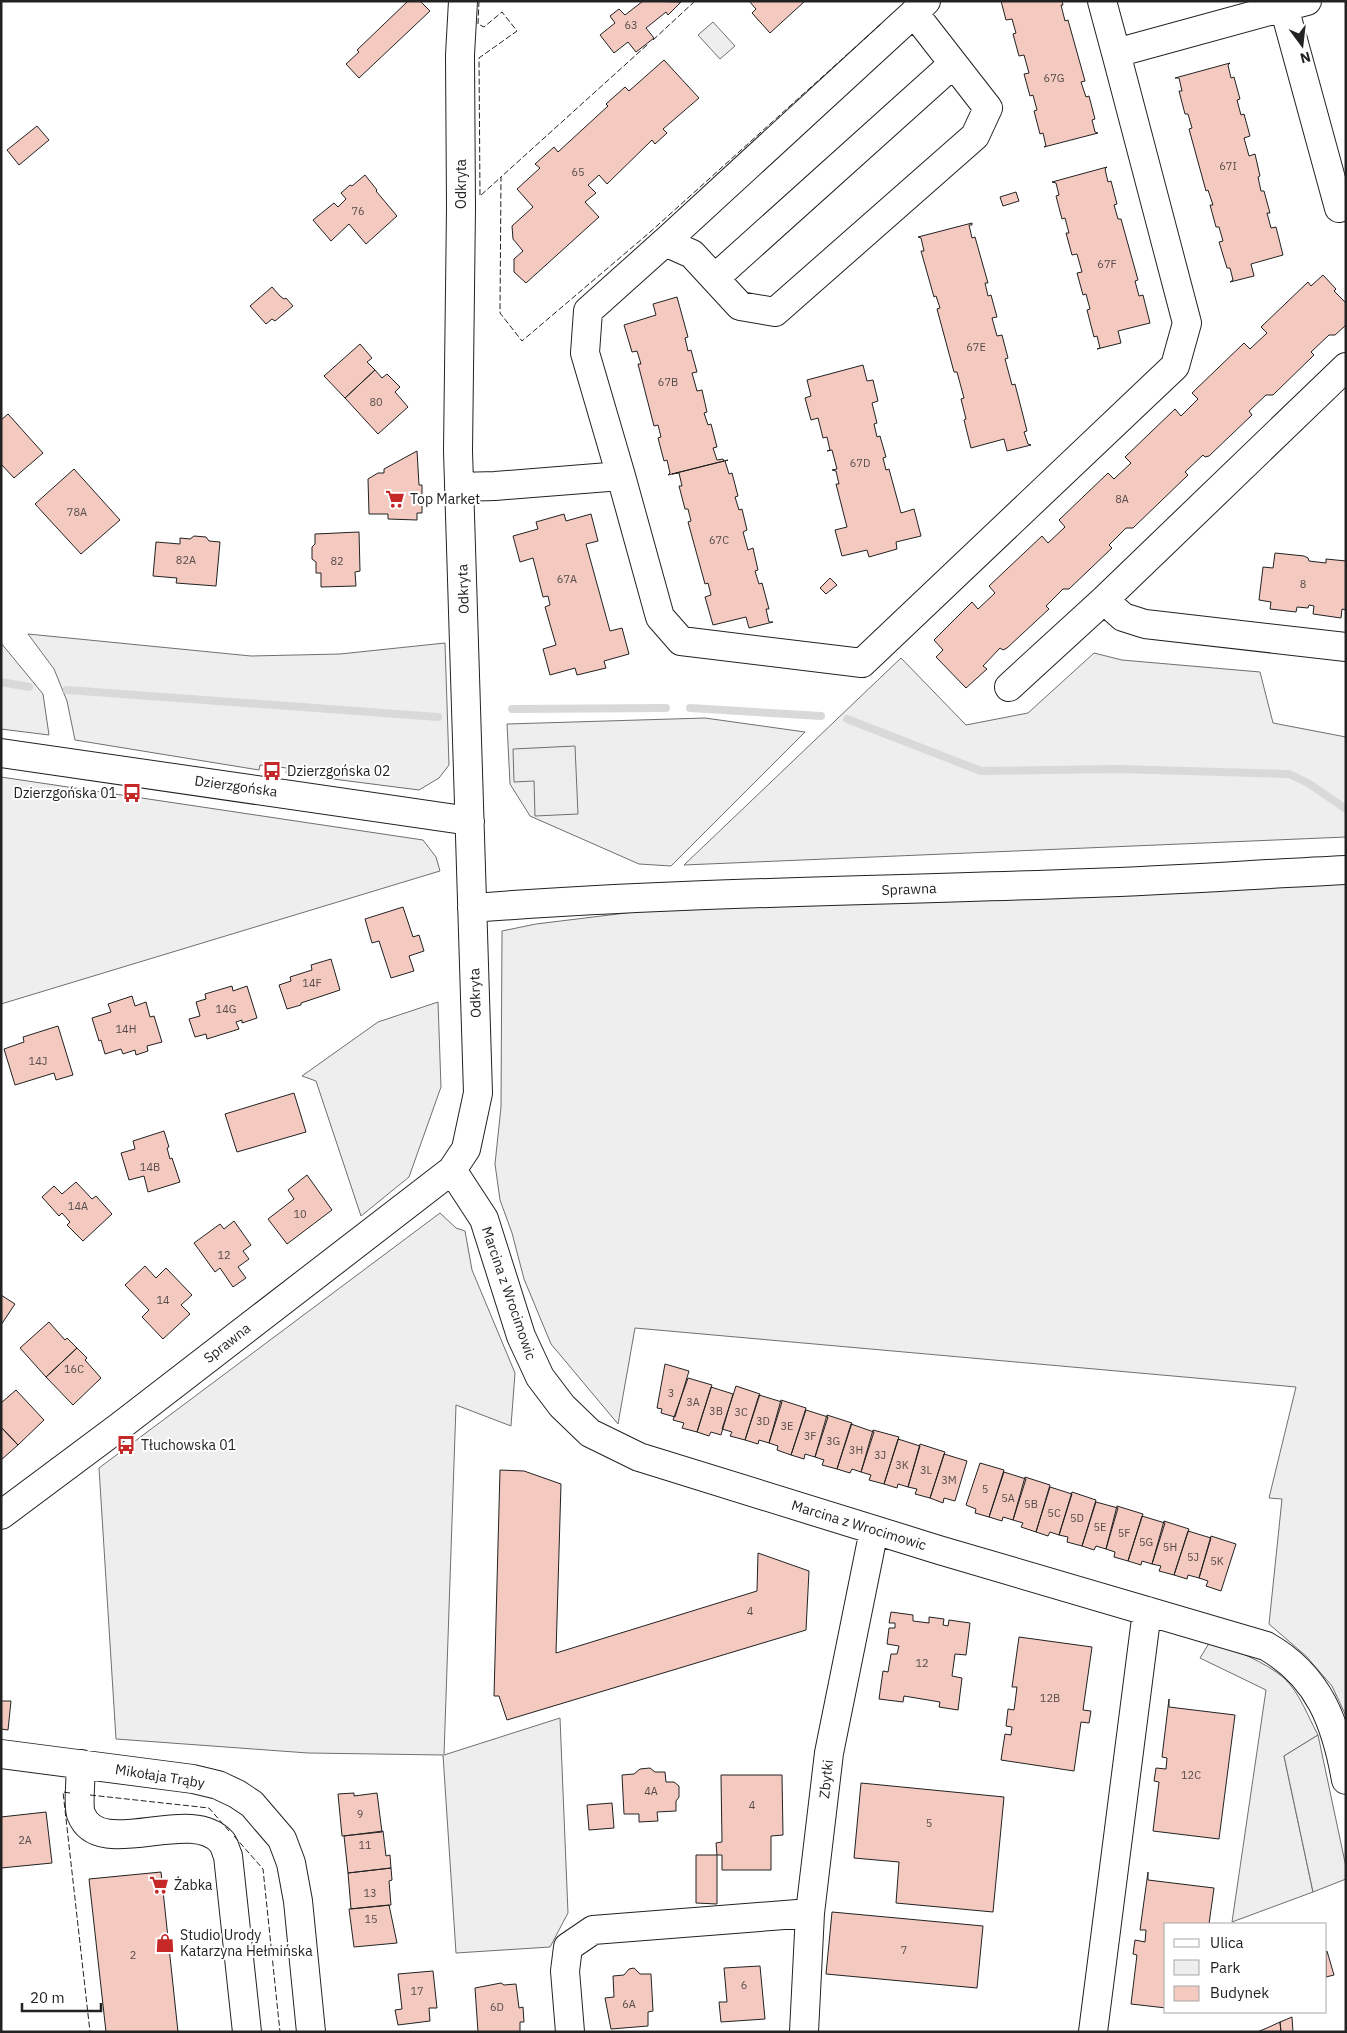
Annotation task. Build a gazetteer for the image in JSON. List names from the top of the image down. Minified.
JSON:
{"streets":{"street":["Odkryta","Dzierzgońska","Sprawna","Marcina z Wrocimowic","Mikołaja Trąby","Zbytki"]},"crossings":[["Odkryta","Dzierzgońska"],["Odkryta","Sprawna"],["Odkryta","Marcina z Wrocimowic"],["Sprawna","Marcina z Wrocimowic"],["Marcina z Wrocimowic","Zbytki"]],"places":{"supermarket":["Top Market","Żabka"],"bus stop":["Dzierzgońska 02","Dzierzgońska 01","Tłuchowska 01"],"shop":["Studio Urody Katarzyna Hełmińska"]},"house_numbers":["63","67G","67I","65","76","67F","67E","67B","80","67D","8A","78A","67C","82A","82","67A","8","14F","14G","14H","14J","14B","14A","10","12","14","16C","3","3A","3B","3C","3D","3E","3F","3G","3H","3J","3K","3L","3M","5","5A","5B","5C","5D","5E","5F","5G","5H","5J","5K","4","12","12B","12C","4A","4","9","5","2A","11","13","15","7","2","6","17","6A","6D"],"legend":["Ulica","Park","Budynek"],"scale_bar":"20 m","north":"bottom"}
